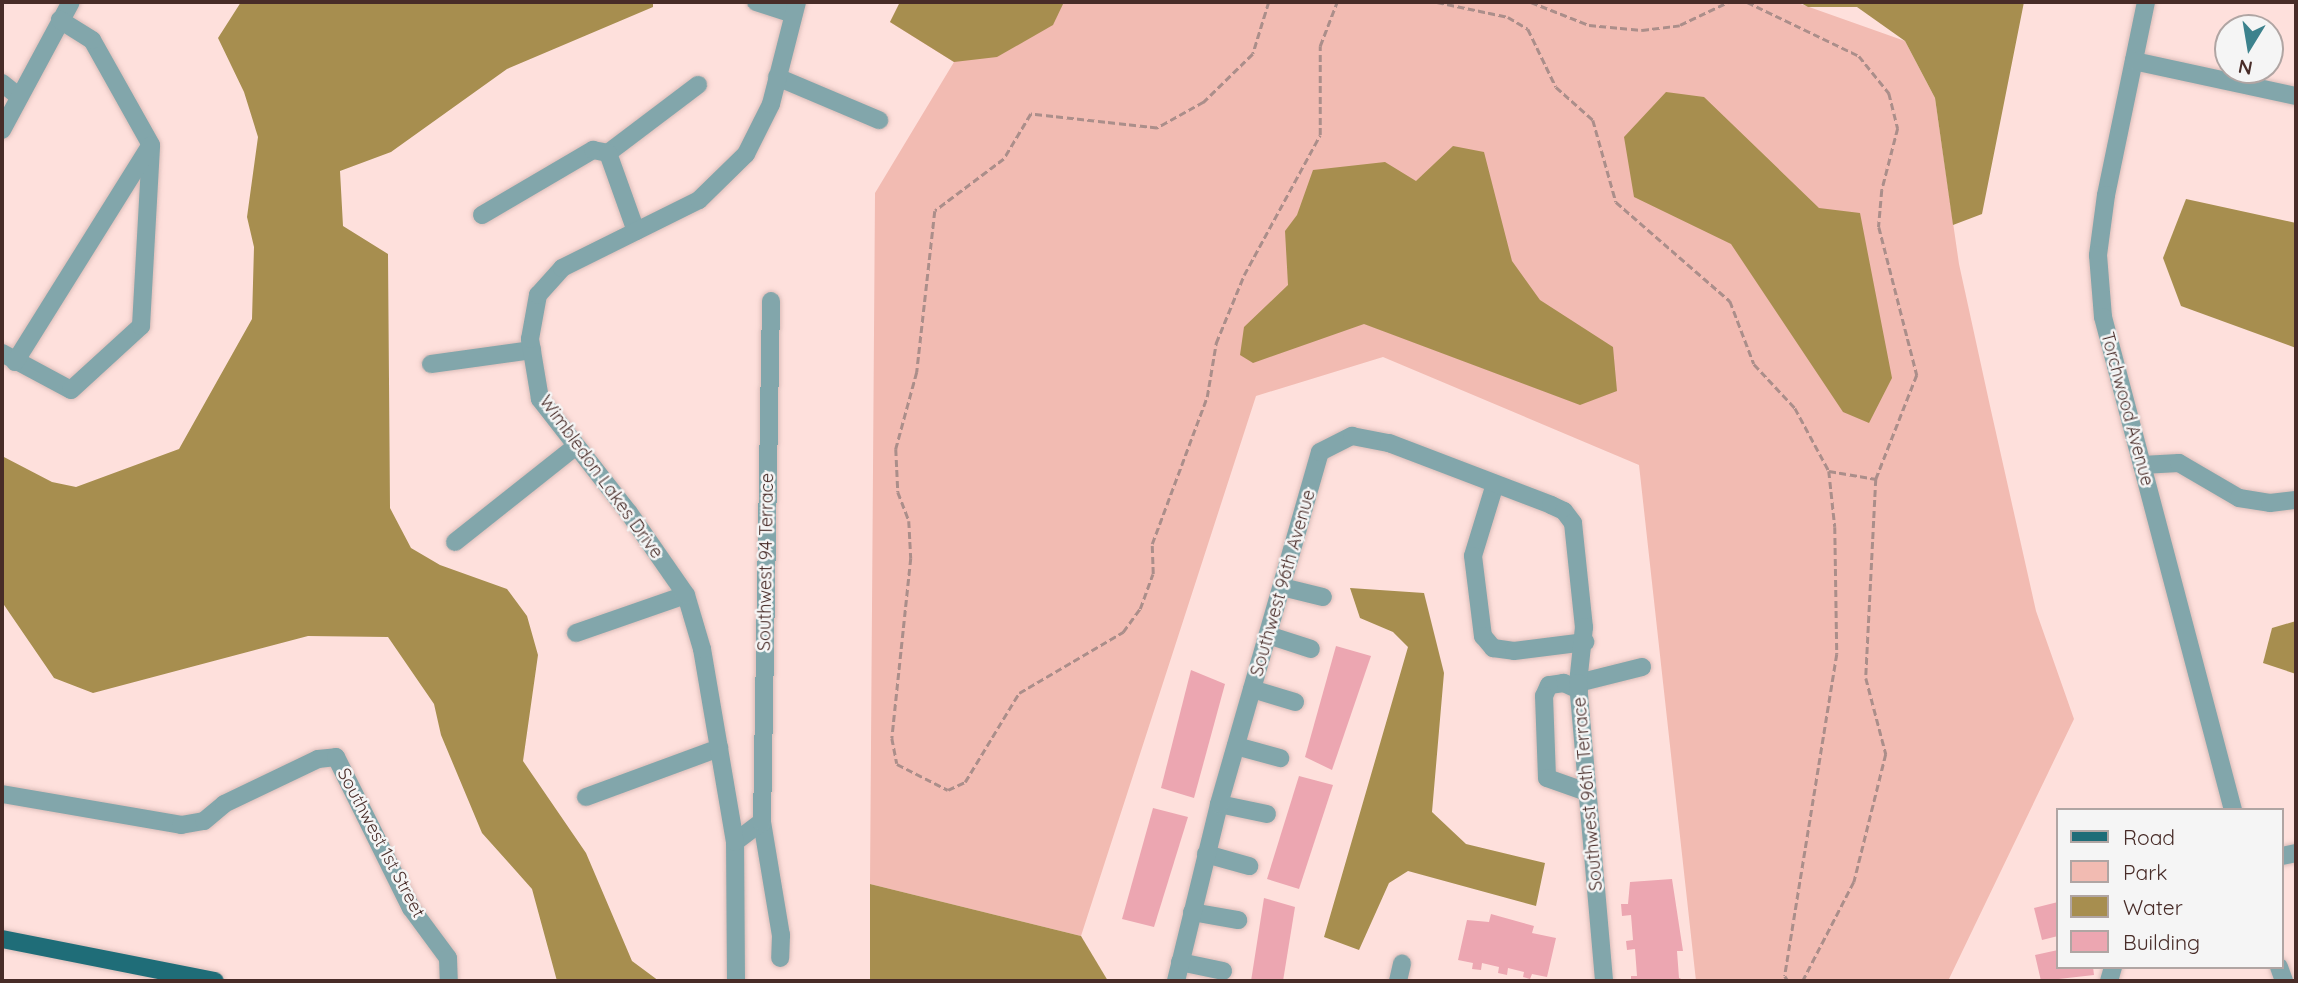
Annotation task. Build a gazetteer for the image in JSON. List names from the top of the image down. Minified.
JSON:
{"streets":{"street":["Torchwood Avenue","Wimbledon Lakes Drive","Southwest 94 Terrace","Southwest 96th Avenue","Southwest 96th Terrace","Southwest 1st Street"]},"crossings":[["Southwest 96th Avenue","Southwest 96th Terrace"]],"legend":["Road","Park","Water","Building"],"north":"bottom"}
